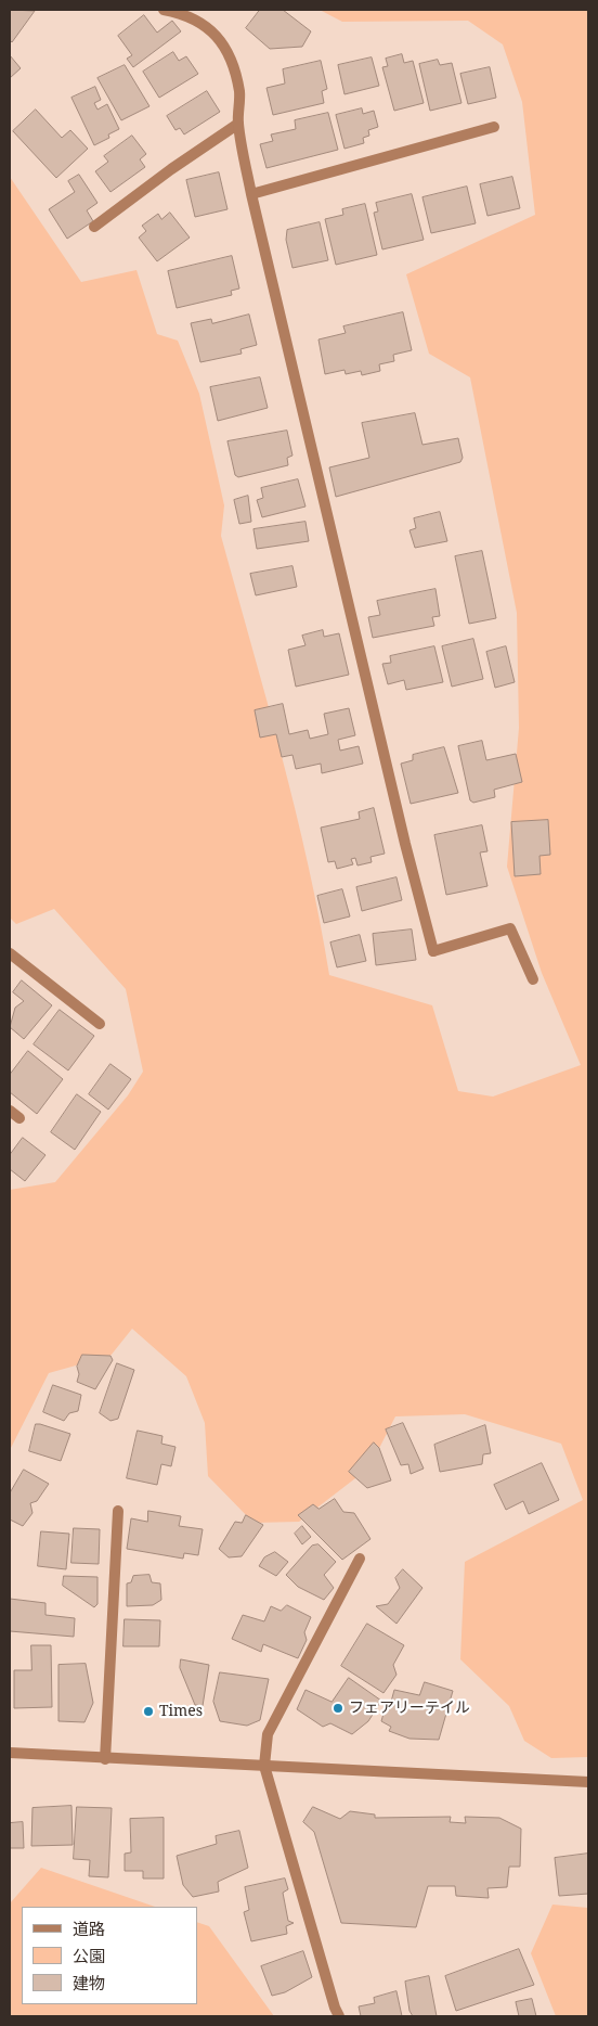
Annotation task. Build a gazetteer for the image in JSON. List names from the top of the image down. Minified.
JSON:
{"places":["フェアリーテイル","Times"],"legend":["道路","公園","建物"]}
